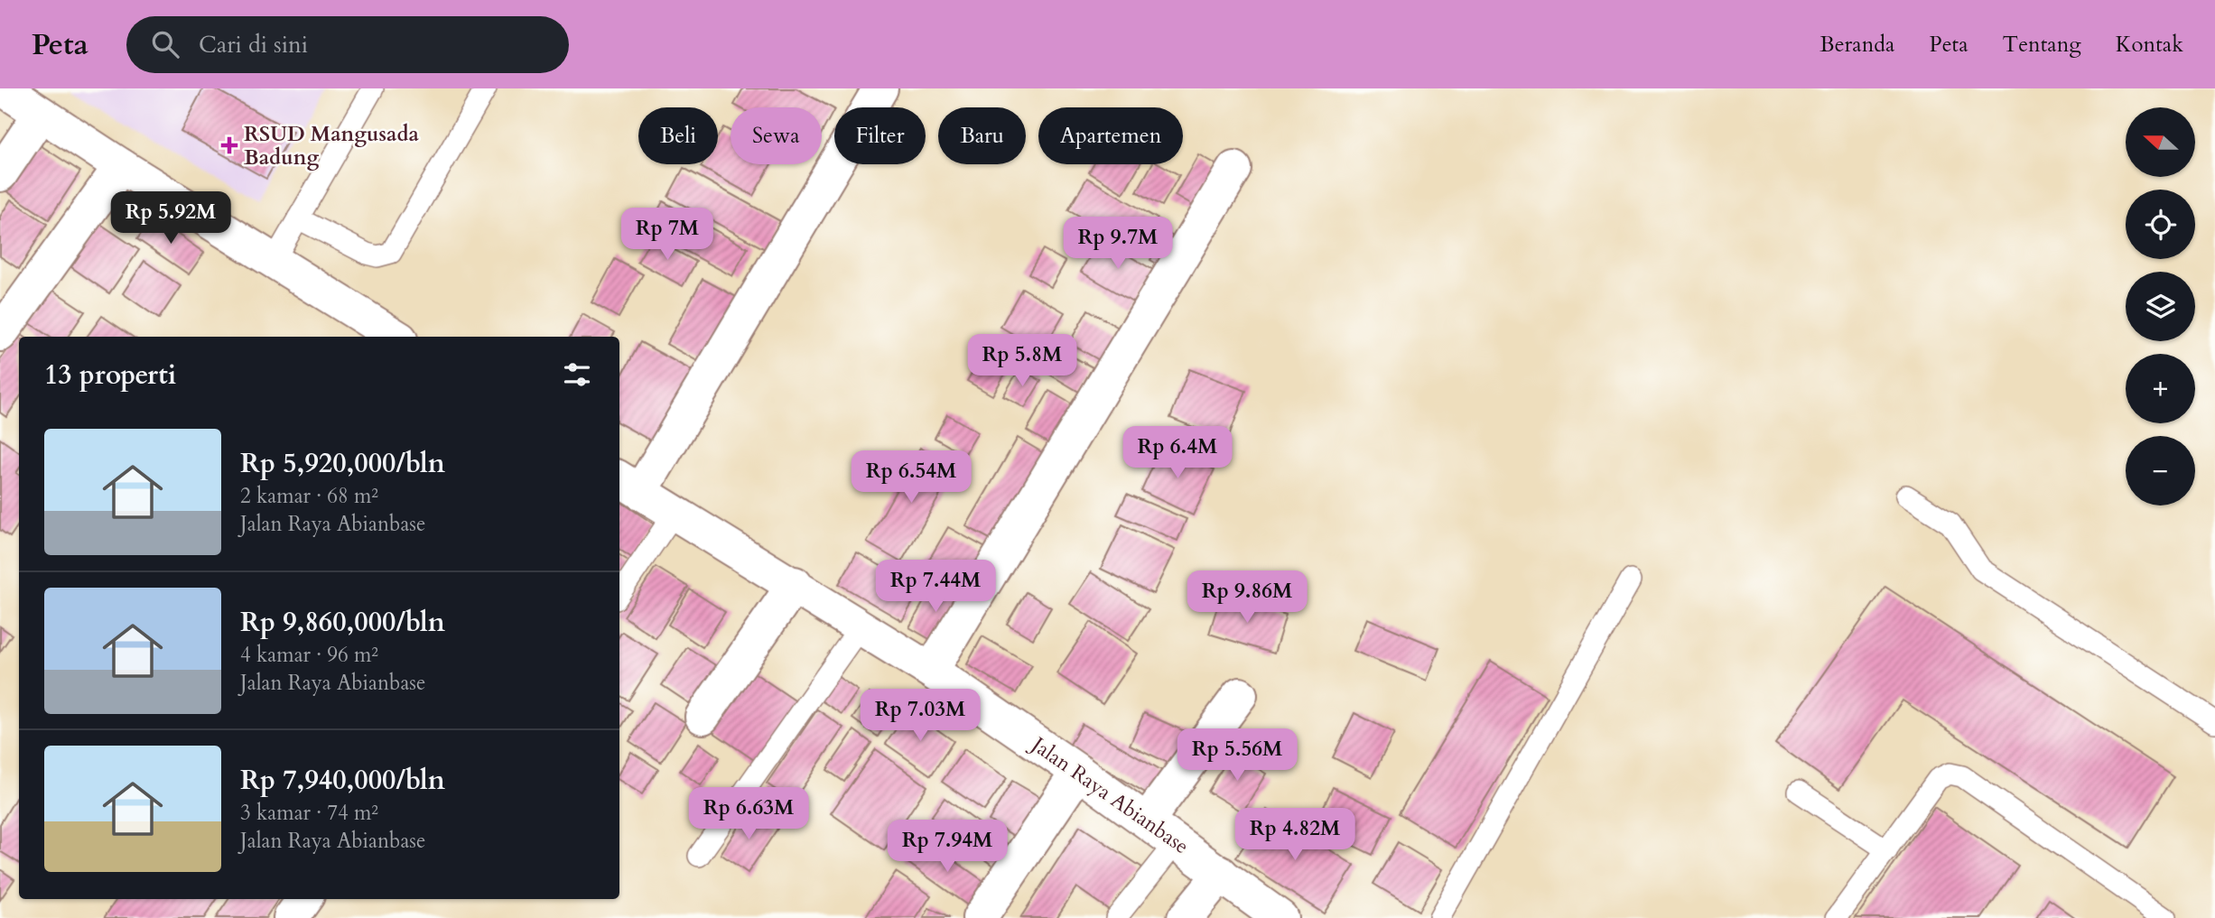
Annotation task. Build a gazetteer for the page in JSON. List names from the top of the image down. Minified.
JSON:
{"streets":{"street":["Jalan Raya Abianbase"]},"places":{"health":["RSUD Mangusada Badung"]},"north":"left","page":{"header":"Peta","search":"Cari di sini","nav":["Beranda","Peta","Tentang","Kontak"],"map_buttons":["+","−"],"chip":["Beli","Sewa","Filter","Baru","Apartemen"],"price":["Rp 5.92M","Rp 7M","Rp 9.7M","Rp 5.8M","Rp 6.4M","Rp 6.54M","Rp 7.44M","Rp 9.86M","Rp 7.03M","Rp 5.56M","Rp 6.63M","Rp 4.82M","Rp 7.94M"],"heading":"13 properti","list":[{"name":"Rp 5,920,000/bln","note":"2 kamar · 68 m² · Jalan Raya Abianbase"},{"name":"Rp 9,860,000/bln","note":"4 kamar · 96 m² · Jalan Raya Abianbase"},{"name":"Rp 7,940,000/bln","note":"3 kamar · 74 m² · Jalan Raya Abianbase"}]}}
